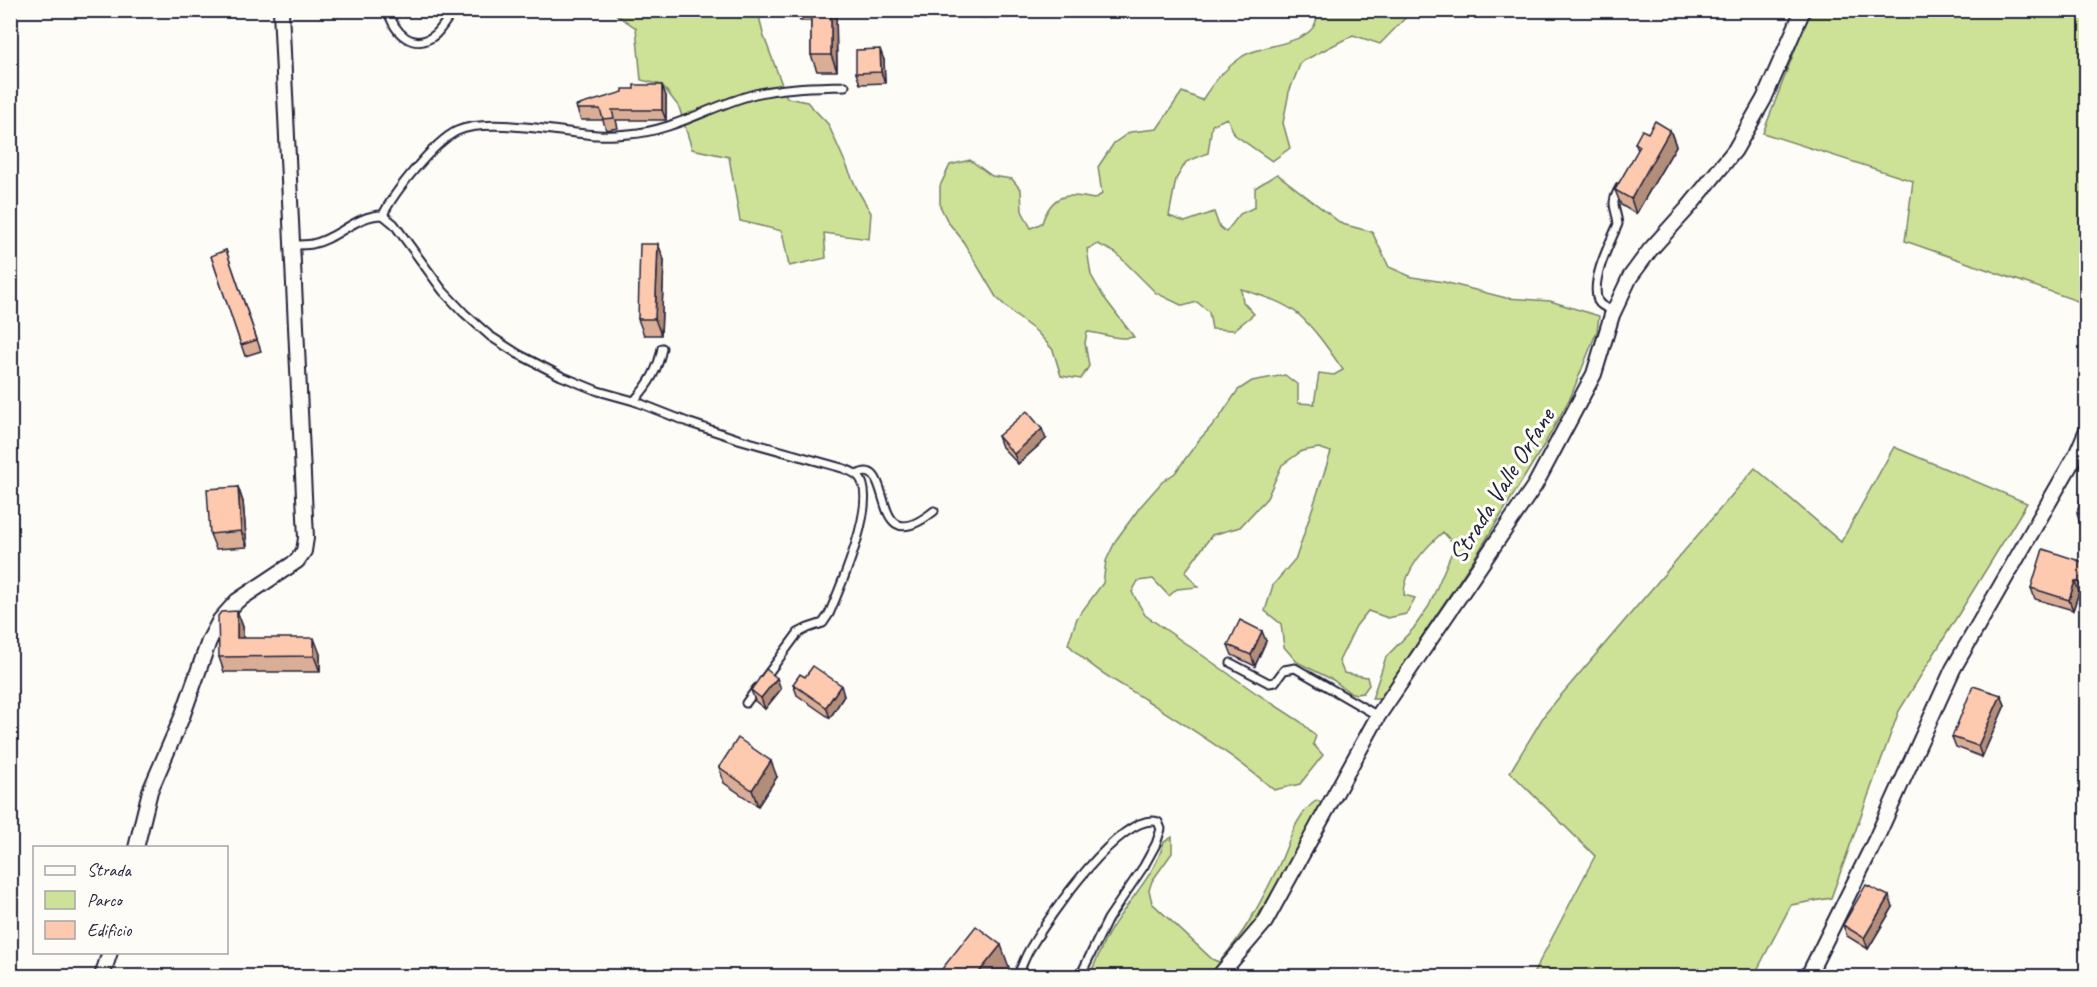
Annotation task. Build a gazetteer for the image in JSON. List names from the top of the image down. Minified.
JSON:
{"streets":{"street":["Strada Valle Orfane"]},"legend":["Strada","Parco","Edificio"]}
